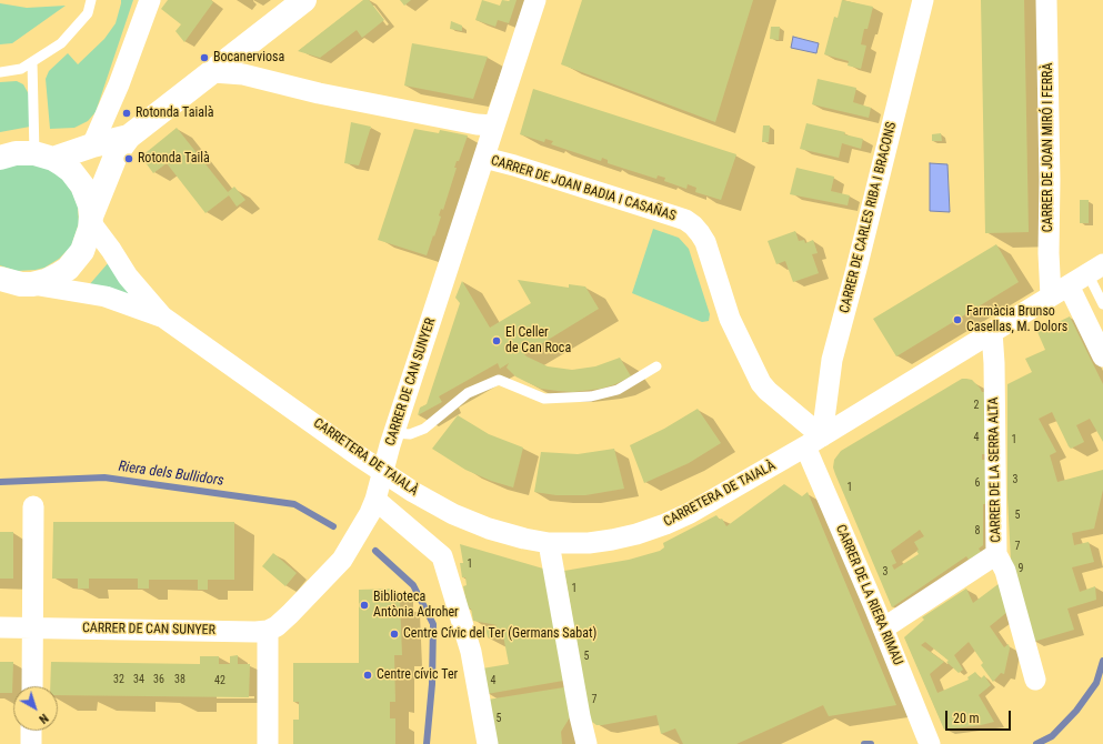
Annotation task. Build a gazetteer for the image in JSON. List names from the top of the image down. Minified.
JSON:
{"streets":{"street":["CARRER DE JOAN MIRÓ I FERRÀ","CARRER DE JOAN BADIA I CASAÑAS","CARRER DE CARLES RIBA I BRACONS","CARRER DE CAN SUNYER","CARRETERA DE TAIALÀ","CARRER DE LA SERRA ALTA","CARRER DE LA RIERA RIMAU"]},"crossings":[["CARRER DE JOAN MIRÓ I FERRÀ","CARRETERA DE TAIALÀ"],["CARRER DE JOAN BADIA I CASAÑAS","CARRER DE CARLES RIBA I BRACONS"],["CARRER DE JOAN BADIA I CASAÑAS","CARRER DE CAN SUNYER"],["CARRER DE JOAN BADIA I CASAÑAS","CARRETERA DE TAIALÀ"],["CARRER DE JOAN BADIA I CASAÑAS","CARRER DE LA RIERA RIMAU"],["CARRER DE CARLES RIBA I BRACONS","CARRETERA DE TAIALÀ"],["CARRER DE CARLES RIBA I BRACONS","CARRER DE LA RIERA RIMAU"],["CARRER DE CAN SUNYER","CARRETERA DE TAIALÀ"],["CARRETERA DE TAIALÀ","CARRER DE LA SERRA ALTA"],["CARRETERA DE TAIALÀ","CARRER DE LA RIERA RIMAU"]],"water":["Riera dels Bullidors"],"places":["Bocanerviosa","Rotonda Taialà","Rotonda Tailà","Farmàcia Brunso Casellas, M. Dolors","El Celler de Can Roca","Biblioteca Antònia Adroher","Centre Cívic del Ter (Germans Sabat)","Centre cívic Ter"],"house_numbers":["2","4","1","3","6","1","5","8","7","1","9","3","1","5","32","34","36","38","42","4","7","5"],"scale_bar":"20 m","north":"bottom right"}
